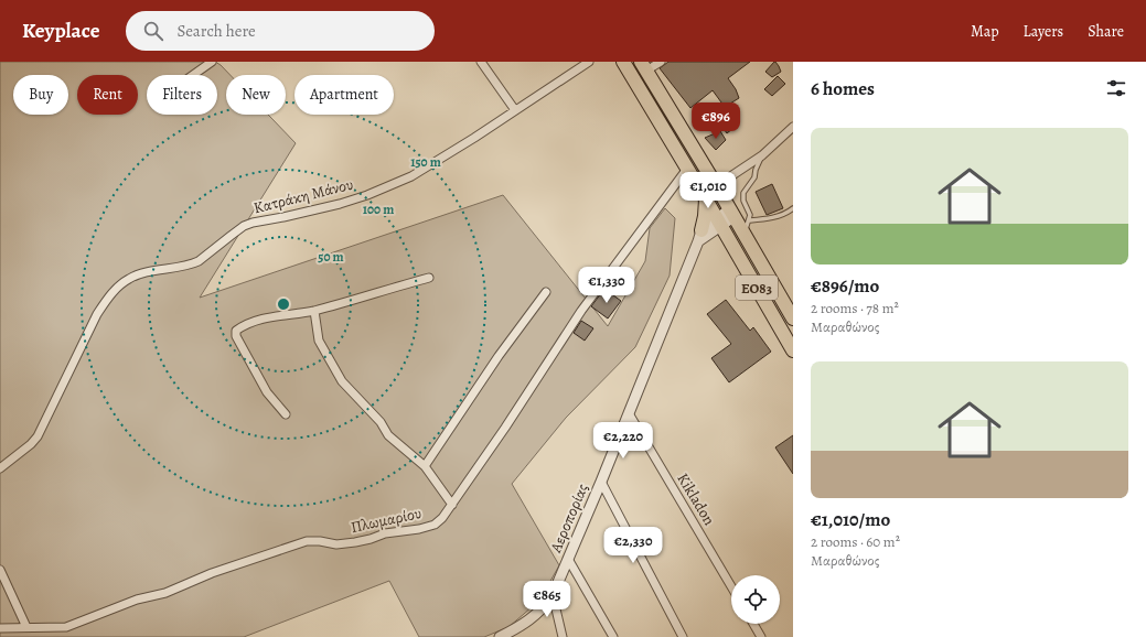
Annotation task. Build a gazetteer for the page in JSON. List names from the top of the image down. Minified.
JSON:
{"streets":{"main road":["ΕΟ83"],"street":["Κατράκη Μάνου","Kikladon","Αεροπορίας","Πλωμαρίου"]},"crossings":[["ΕΟ83","Πλωμαρίου"],["Kikladon","Αεροπορίας"]],"page":{"header":"Keyplace","search":"Search here","nav":["Map","Layers","Share"],"heading":"6 homes","chip":["Buy","Rent","Filters","New","Apartment"],"price":["€896","€1,010","€1,330","€2,220","€2,330","€865"],"list":[{"name":"€896/mo","note":"2 rooms · 78 m² · Μαραθώνος"},{"name":"€1,010/mo","note":"2 rooms · 60 m² · Μαραθώνος"}]},"rings":["150 m","100 m","50 m"]}
